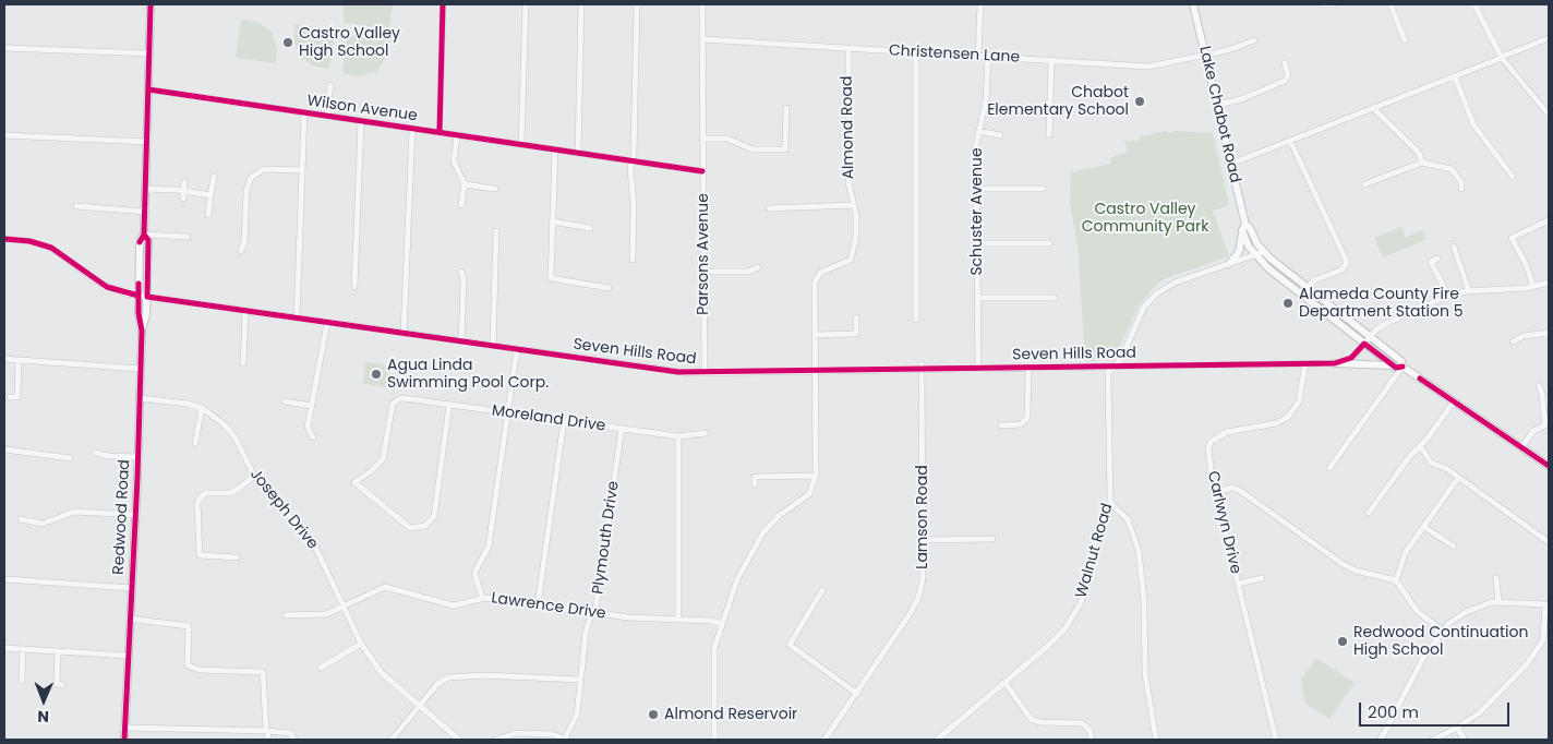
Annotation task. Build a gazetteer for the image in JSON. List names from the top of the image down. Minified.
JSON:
{"streets":{"main road":["Lake Chabot Road","Redwood Road"],"street":["Christensen Lane","Wilson Avenue","Almond Road","Schuster Avenue","Parsons Avenue","Seven Hills Road","Moreland Drive","Joseph Drive","Lamson Road","Carlwyn Drive","Plymouth Drive","Walnut Road","Lawrence Drive"]},"crossings":[["Christensen Lane","Lake Chabot Road"],["Christensen Lane","Almond Road"],["Christensen Lane","Schuster Avenue"],["Christensen Lane","Parsons Avenue"],["Wilson Avenue","Parsons Avenue"],["Wilson Avenue","Redwood Road"],["Lake Chabot Road","Seven Hills Road"],["Almond Road","Seven Hills Road"],["Almond Road","Lawrence Drive"],["Schuster Avenue","Seven Hills Road"],["Parsons Avenue","Seven Hills Road"],["Seven Hills Road","Redwood Road"],["Seven Hills Road","Lamson Road"],["Seven Hills Road","Carlwyn Drive"],["Seven Hills Road","Walnut Road"],["Moreland Drive","Plymouth Drive"],["Joseph Drive","Redwood Road"],["Joseph Drive","Lawrence Drive"],["Plymouth Drive","Lawrence Drive"]],"parks":["Castro Valley Community Park"],"places":["Castro Valley High School","Chabot Elementary School","Alameda County Fire Department Station 5","Agua Linda Swimming Pool Corp.","Redwood Continuation High School","Almond Reservoir"],"scale_bar":"200 m","north":"bottom"}
